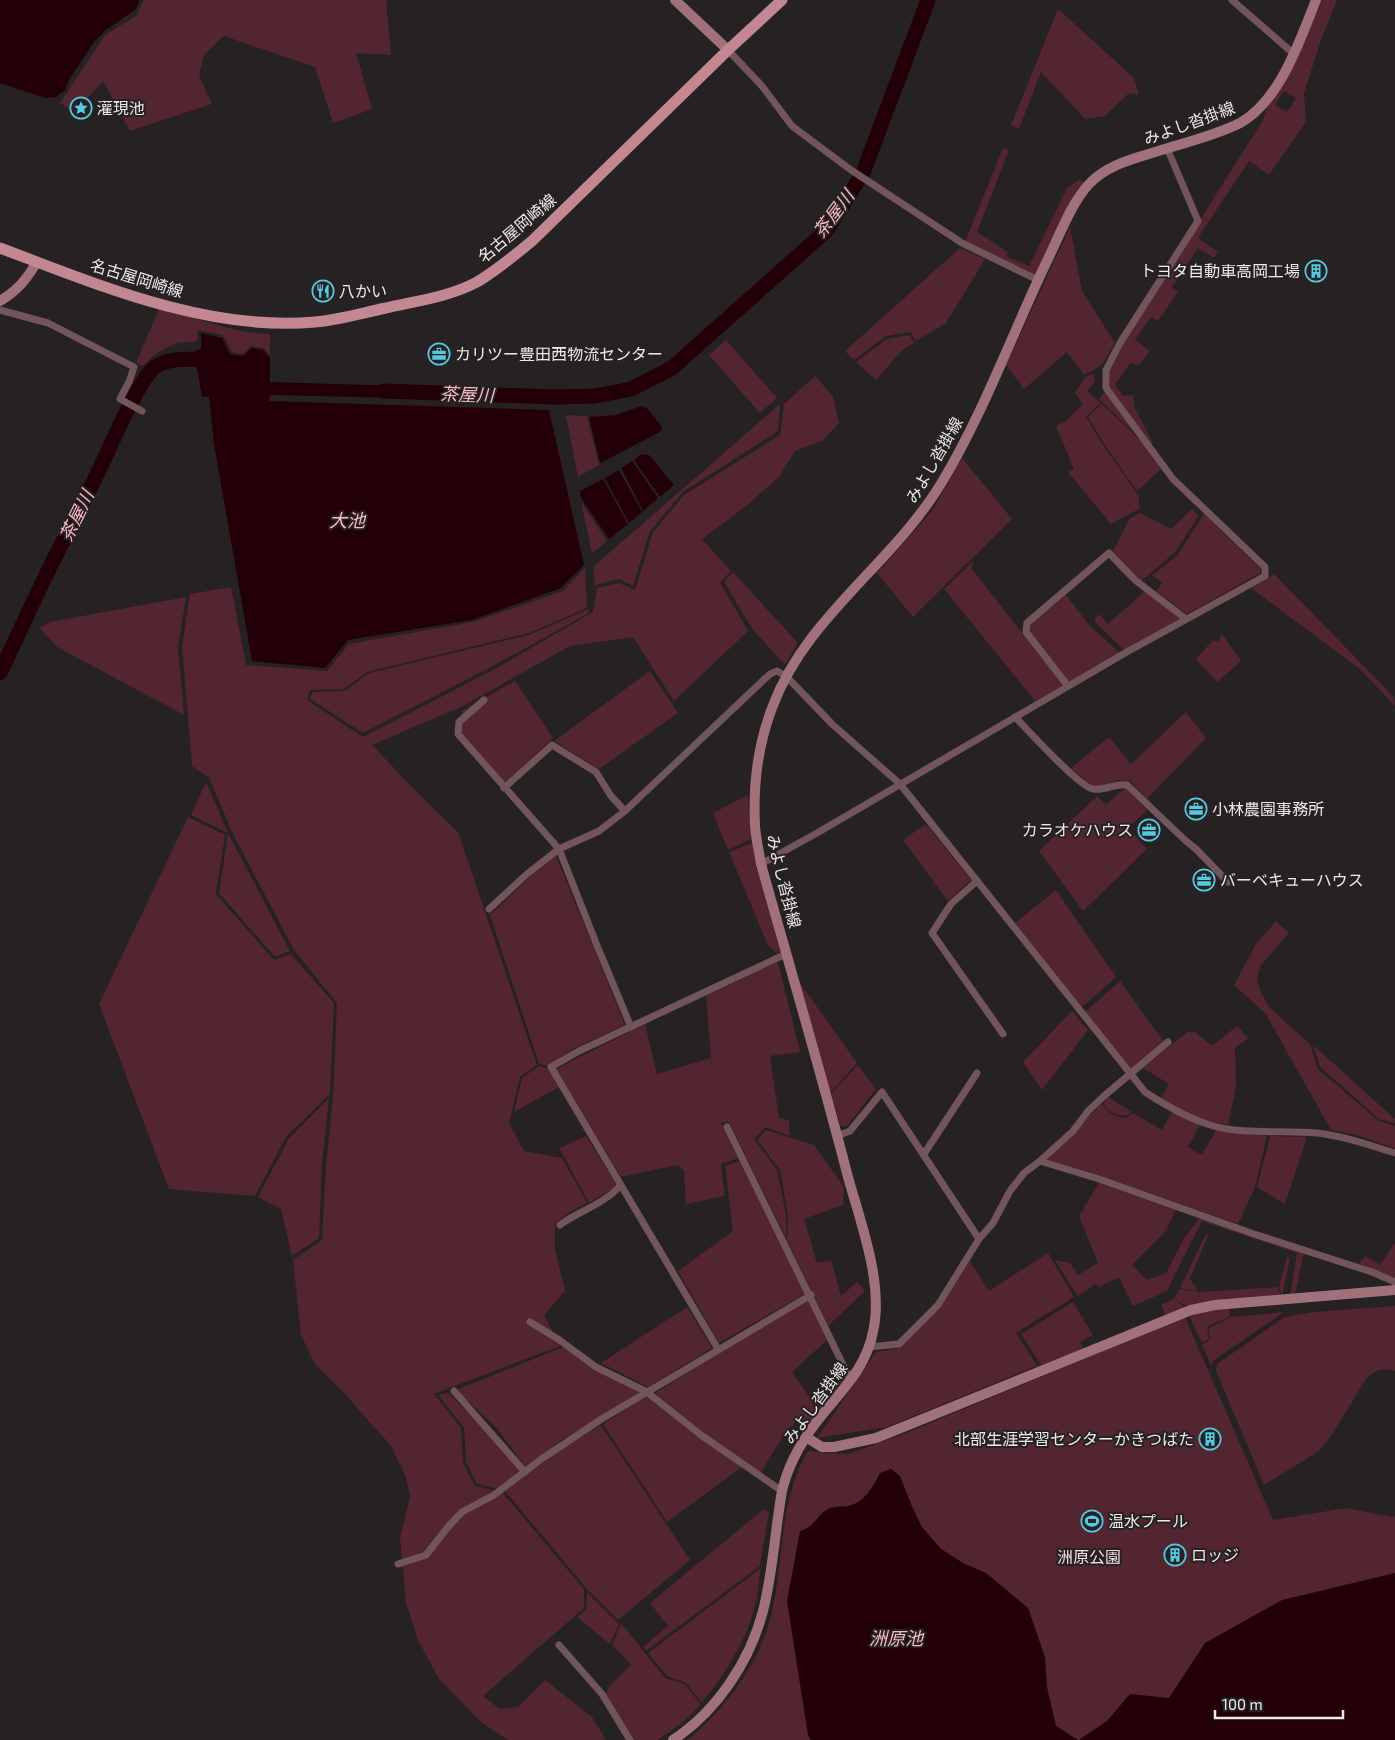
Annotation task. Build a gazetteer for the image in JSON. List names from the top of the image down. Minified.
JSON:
{"streets":{"main road":["みよし沓掛線","名古屋岡崎線"]},"water":["茶屋川","大池","洲原池"],"parks":["洲原公園"],"places":{"place":["灌現池"],"building":["トヨタ自動車高岡工場","北部生涯学習センターかきつばた","ロッジ"],"restaurant":["八かい"],"office":["カリツー豊田西物流センター","小林農園事務所","カラオケハウス","バーベキューハウス"],"sports":["温水プール"]},"scale_bar":"100 m"}
